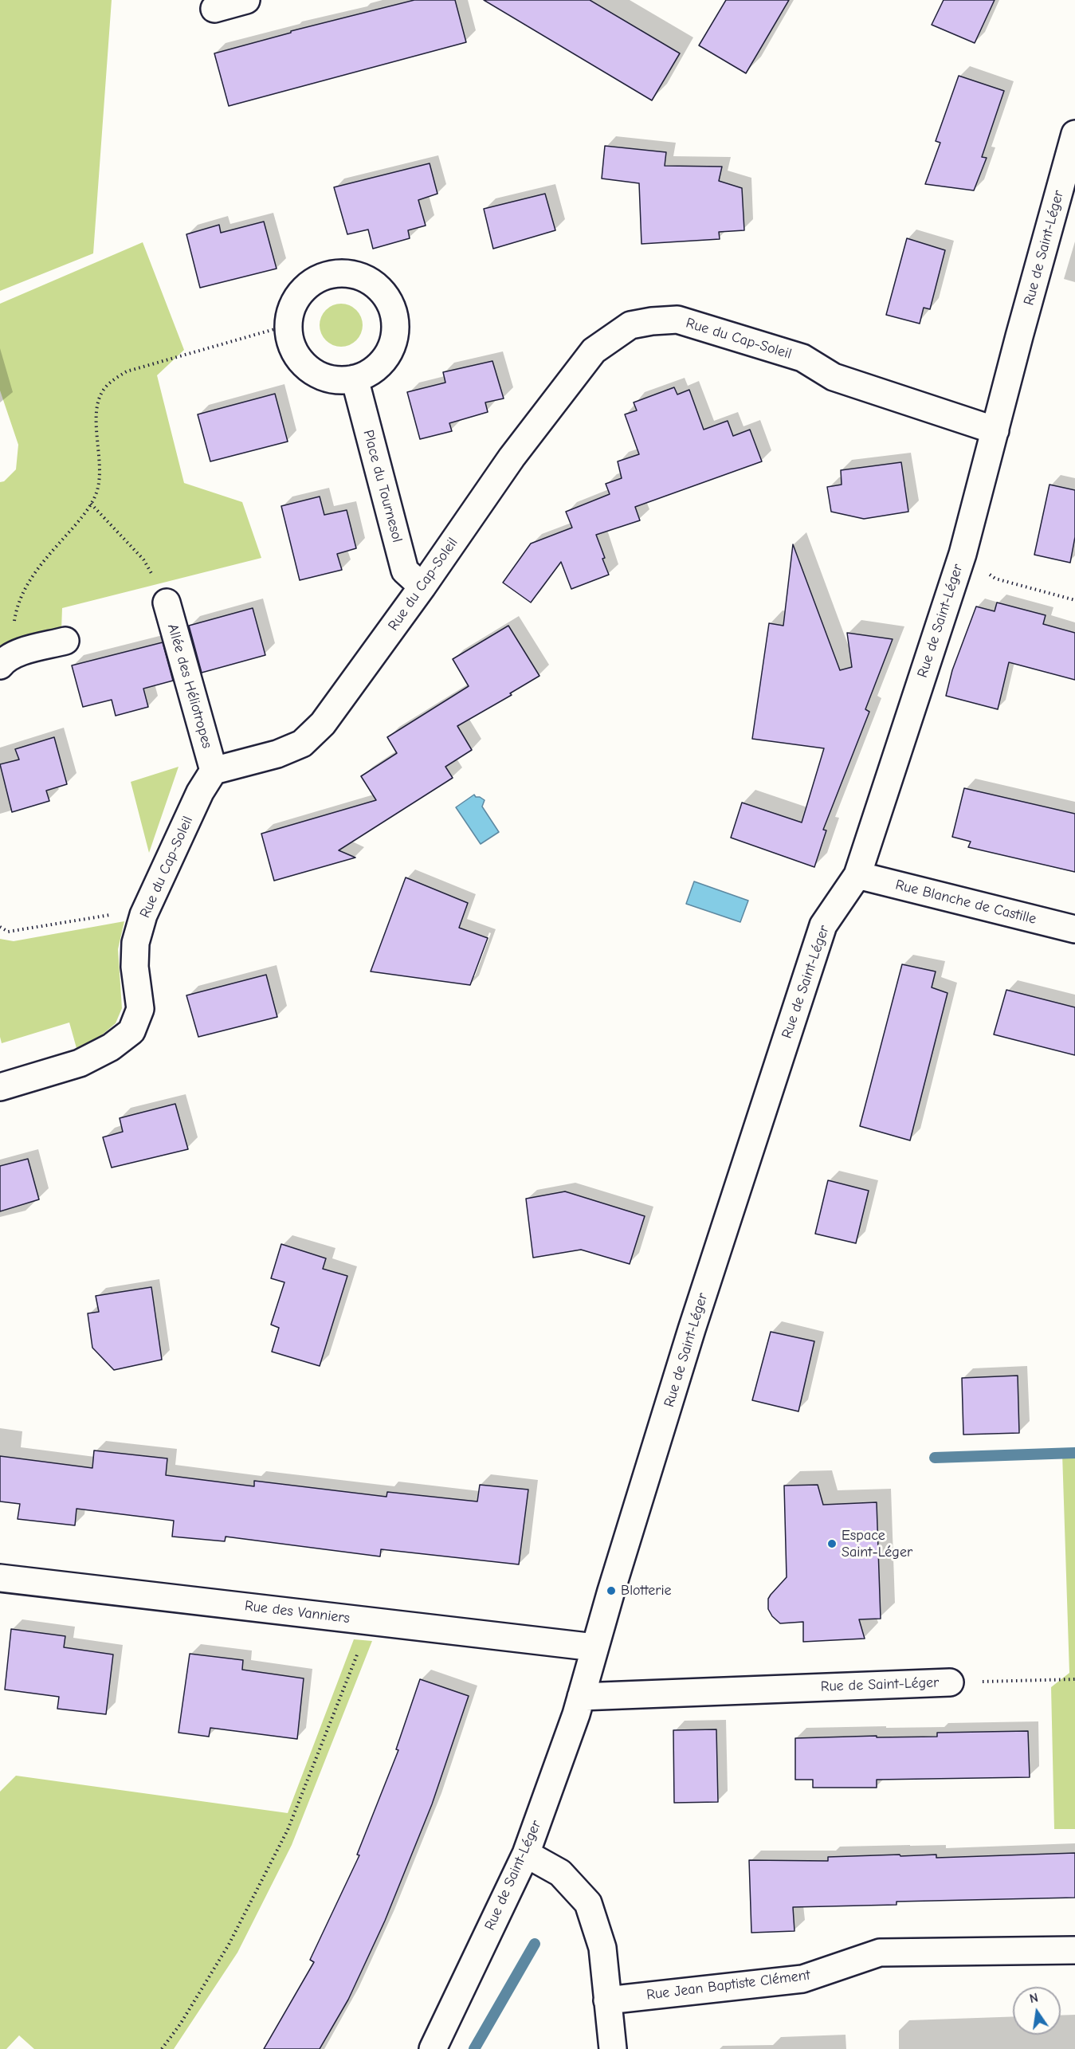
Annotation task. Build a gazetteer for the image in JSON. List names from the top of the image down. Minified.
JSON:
{"streets":{"street":["Rue de Saint-Léger","Rue du Cap-Soleil","Place du Tournesol","Allée des Héliotropes","Rue Blanche de Castille","Rue des Vanniers","Rue Jean Baptiste Clément"]},"crossings":[["Rue de Saint-Léger","Rue du Cap-Soleil"],["Rue de Saint-Léger","Rue Blanche de Castille"],["Rue de Saint-Léger","Rue des Vanniers"],["Rue du Cap-Soleil","Place du Tournesol"],["Rue du Cap-Soleil","Allée des Héliotropes"]],"places":["Espace Saint-Léger","Blotterie"],"north":"top"}
